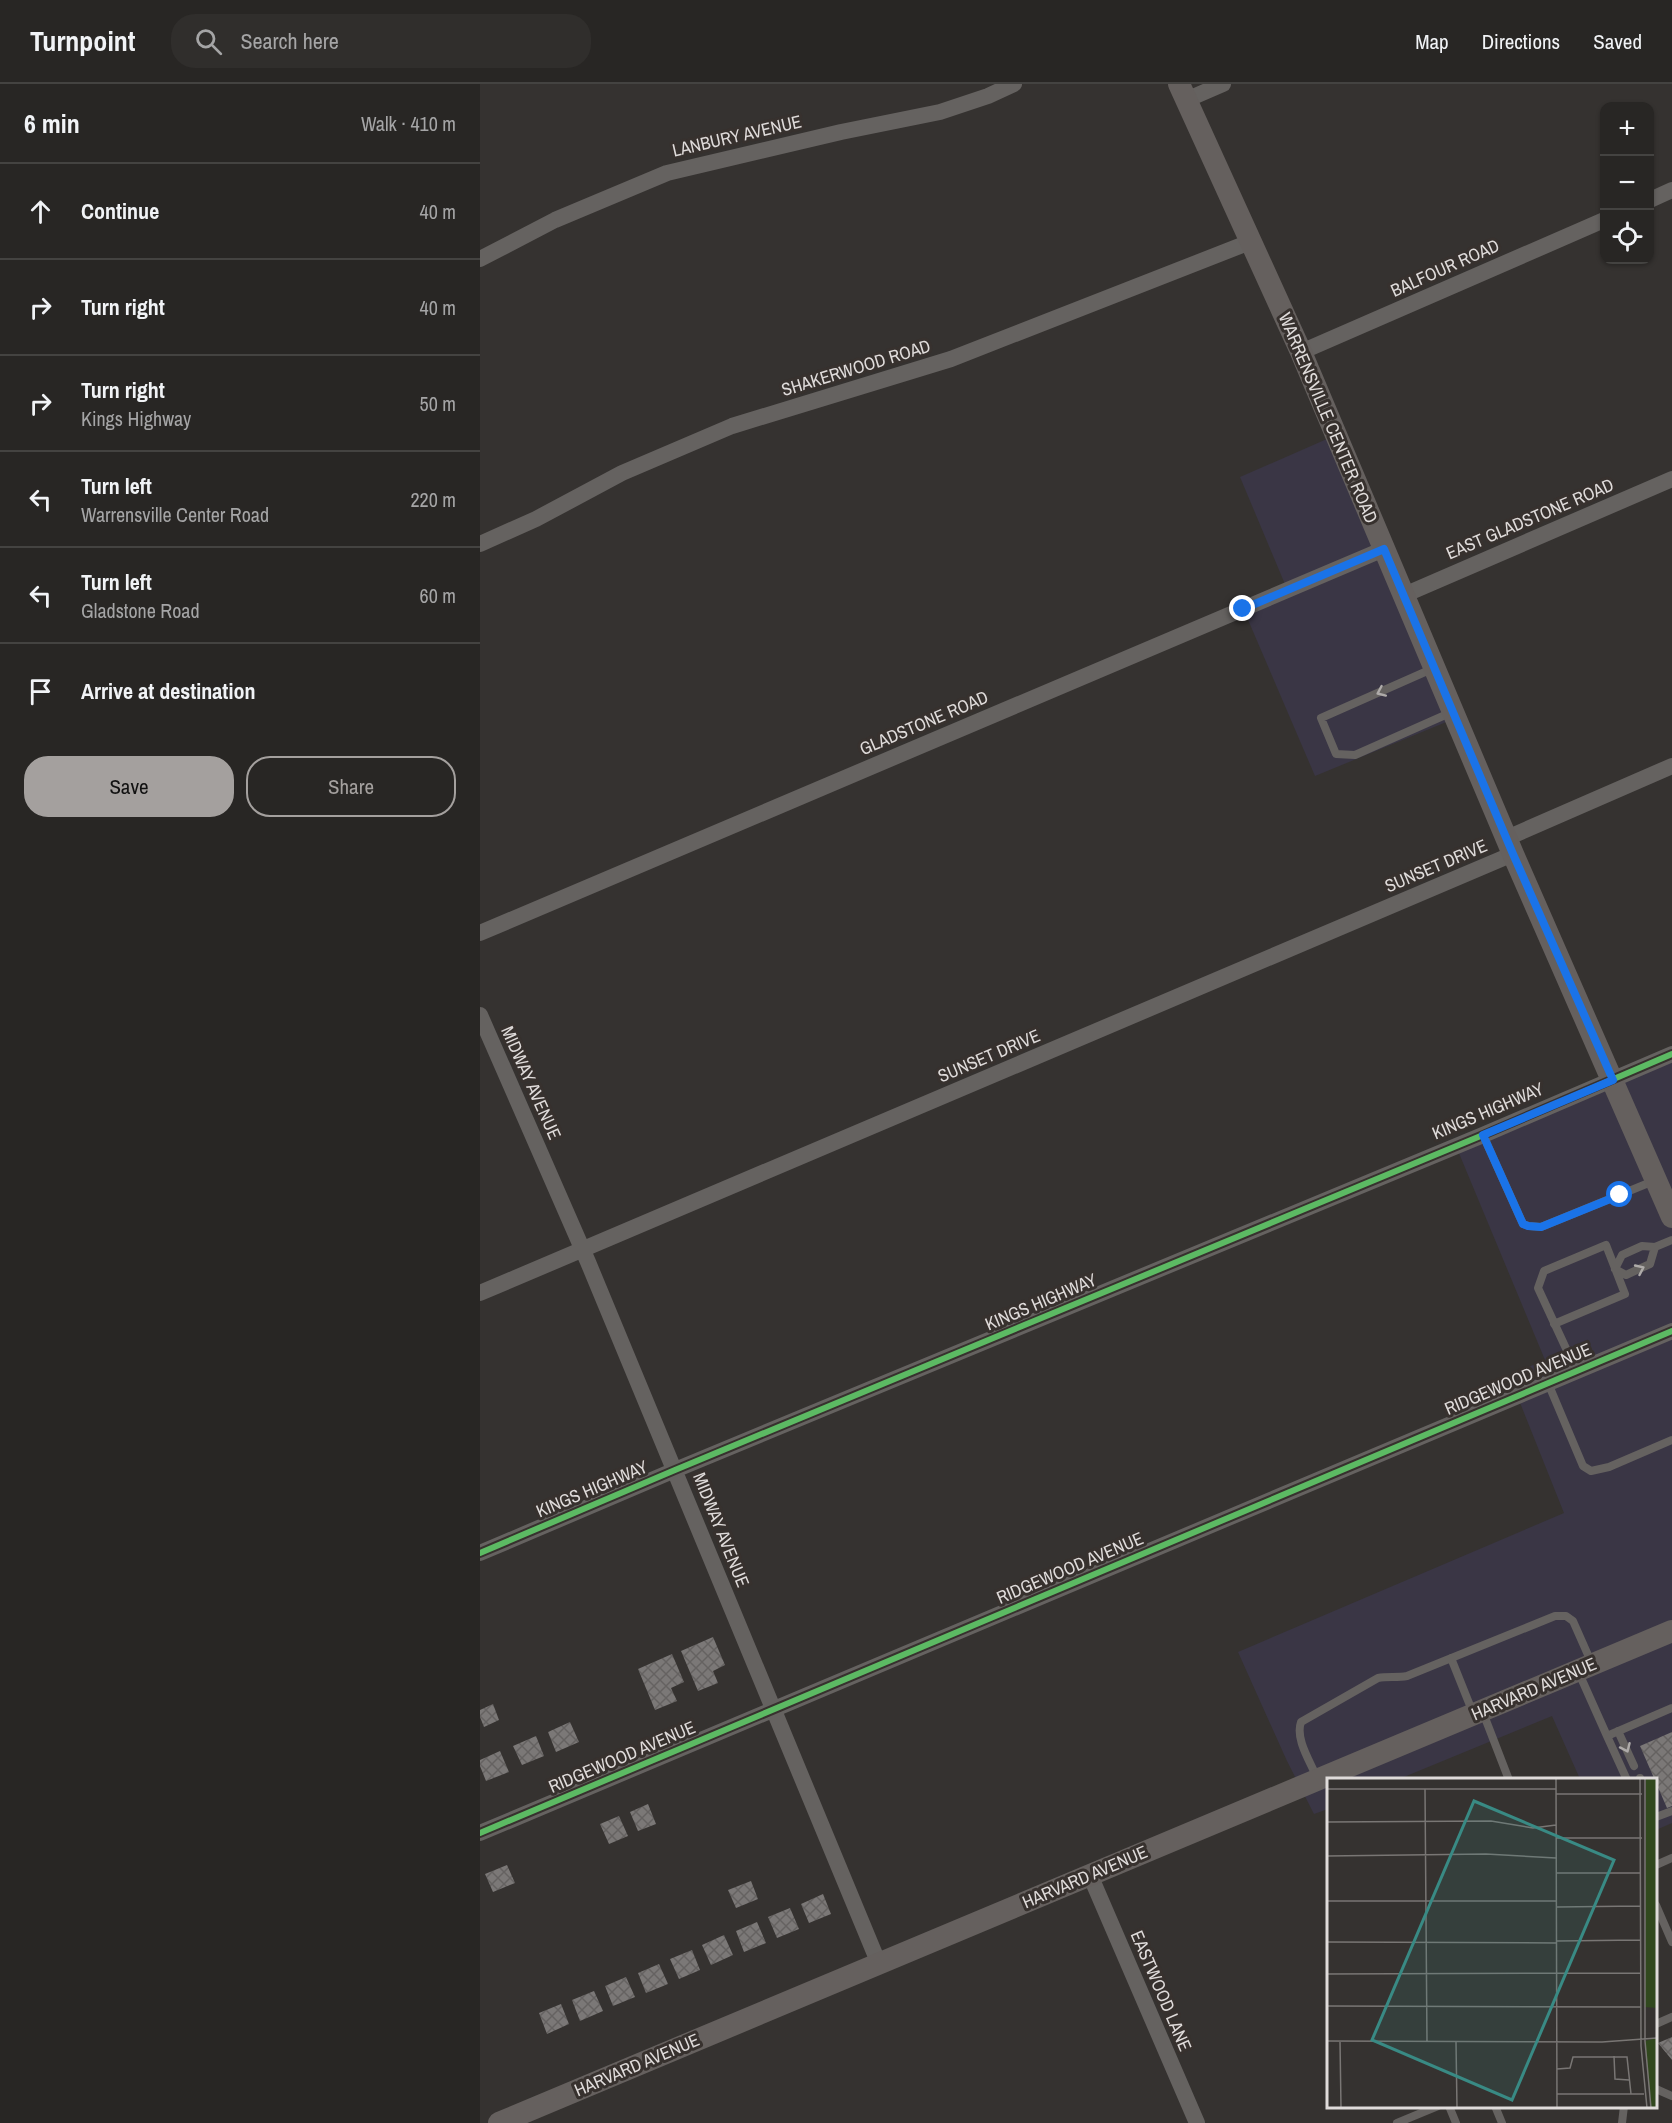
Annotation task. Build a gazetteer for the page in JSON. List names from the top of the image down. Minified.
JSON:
{"streets":{"main road":["WARRENSVILLE CENTER ROAD","HARVARD AVENUE"],"street":["LANBURY AVENUE","BALFOUR ROAD","SHAKERWOOD ROAD","EAST GLADSTONE ROAD","GLADSTONE ROAD","SUNSET DRIVE","MIDWAY AVENUE","KINGS HIGHWAY","RIDGEWOOD AVENUE","EASTWOOD LANE"]},"crossings":[["BALFOUR ROAD","WARRENSVILLE CENTER ROAD"],["SHAKERWOOD ROAD","WARRENSVILLE CENTER ROAD"],["WARRENSVILLE CENTER ROAD","EAST GLADSTONE ROAD"],["WARRENSVILLE CENTER ROAD","GLADSTONE ROAD"],["WARRENSVILLE CENTER ROAD","SUNSET DRIVE"],["WARRENSVILLE CENTER ROAD","KINGS HIGHWAY"],["SUNSET DRIVE","MIDWAY AVENUE"],["MIDWAY AVENUE","KINGS HIGHWAY"],["MIDWAY AVENUE","RIDGEWOOD AVENUE"],["MIDWAY AVENUE","HARVARD AVENUE"],["HARVARD AVENUE","EASTWOOD LANE"]],"page":{"header":"Turnpoint","search":"Search here","nav":["Map","Directions","Saved"],"heading":["6 min","Walk · 410 m"],"map_buttons":["+","−"],"list":[["Continue","40 m"],["Turn right","40 m"],["Turn right","Kings Highway","50 m"],["Turn left","Warrensville Center Road","220 m"],["Turn left","Gladstone Road","60 m"],"Arrive at destination"],"buttons":["Save","Share"]}}
